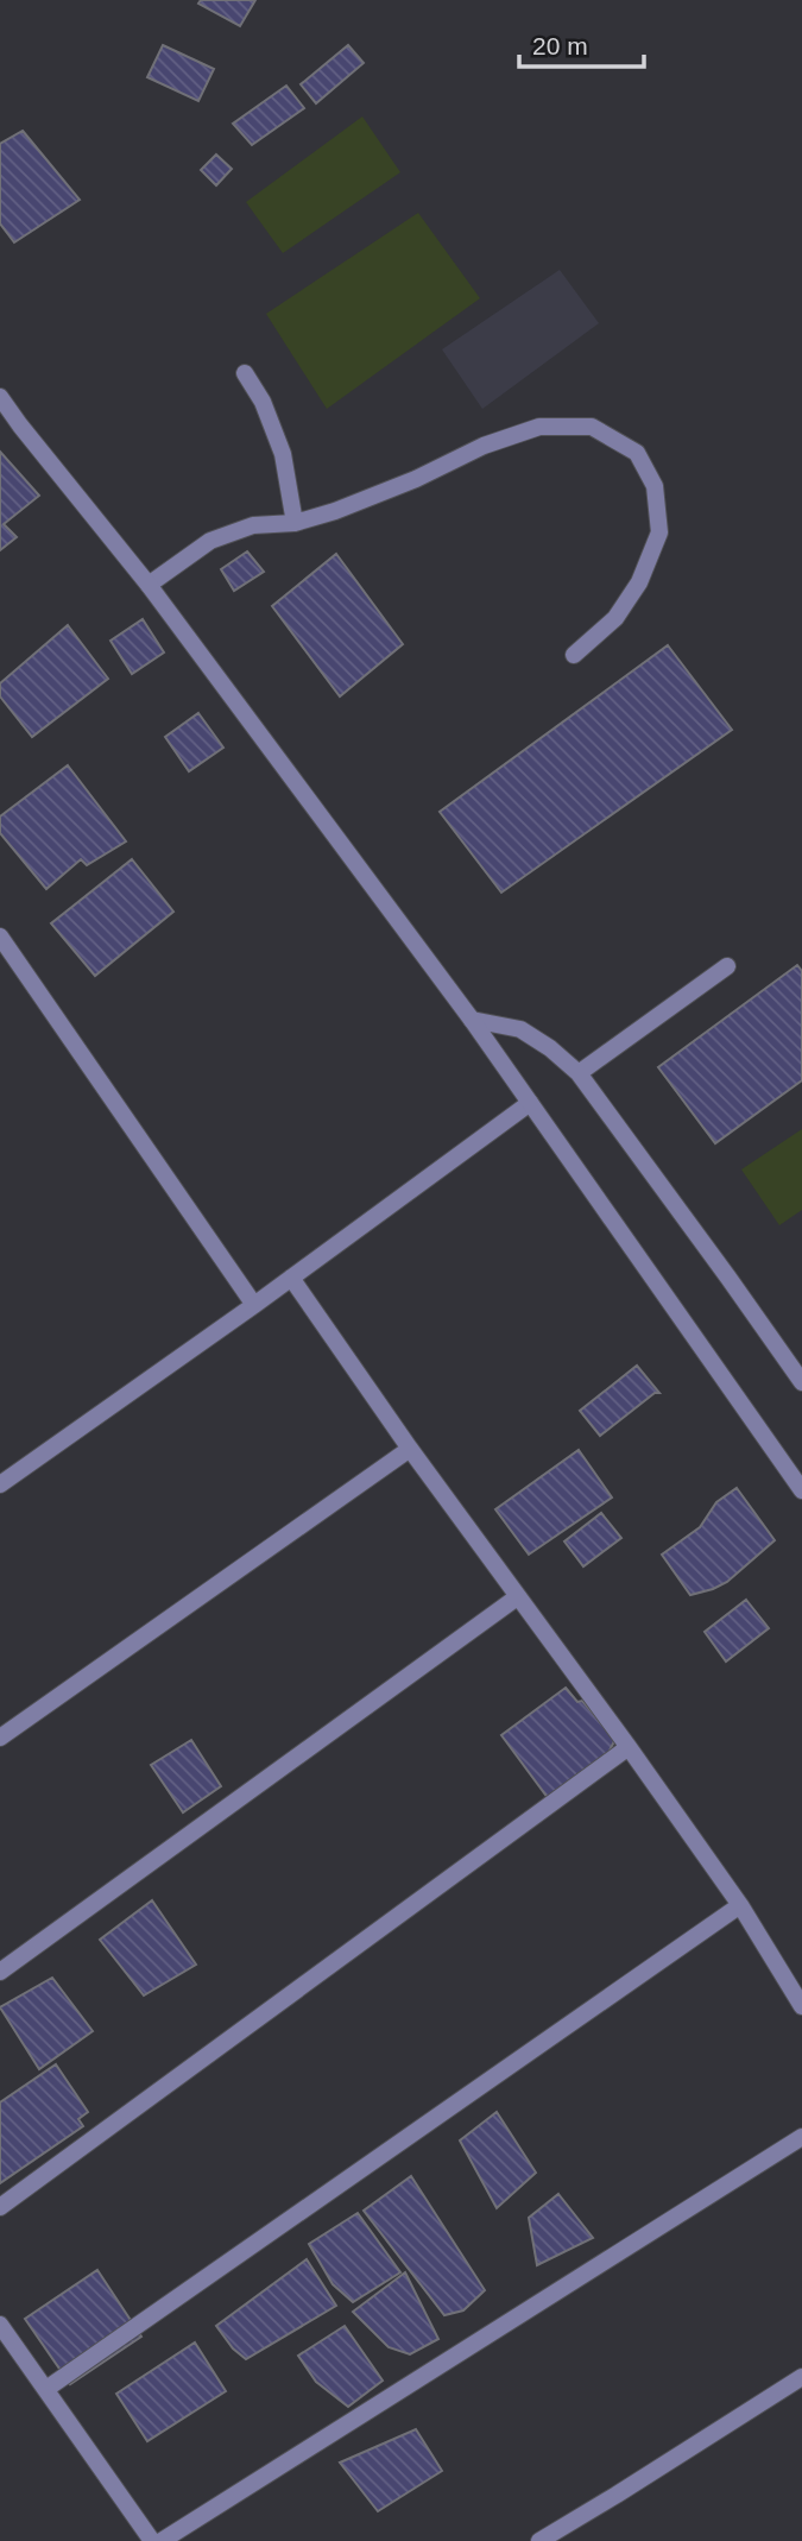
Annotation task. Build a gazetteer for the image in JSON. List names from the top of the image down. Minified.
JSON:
{"scale_bar":"20 m"}
